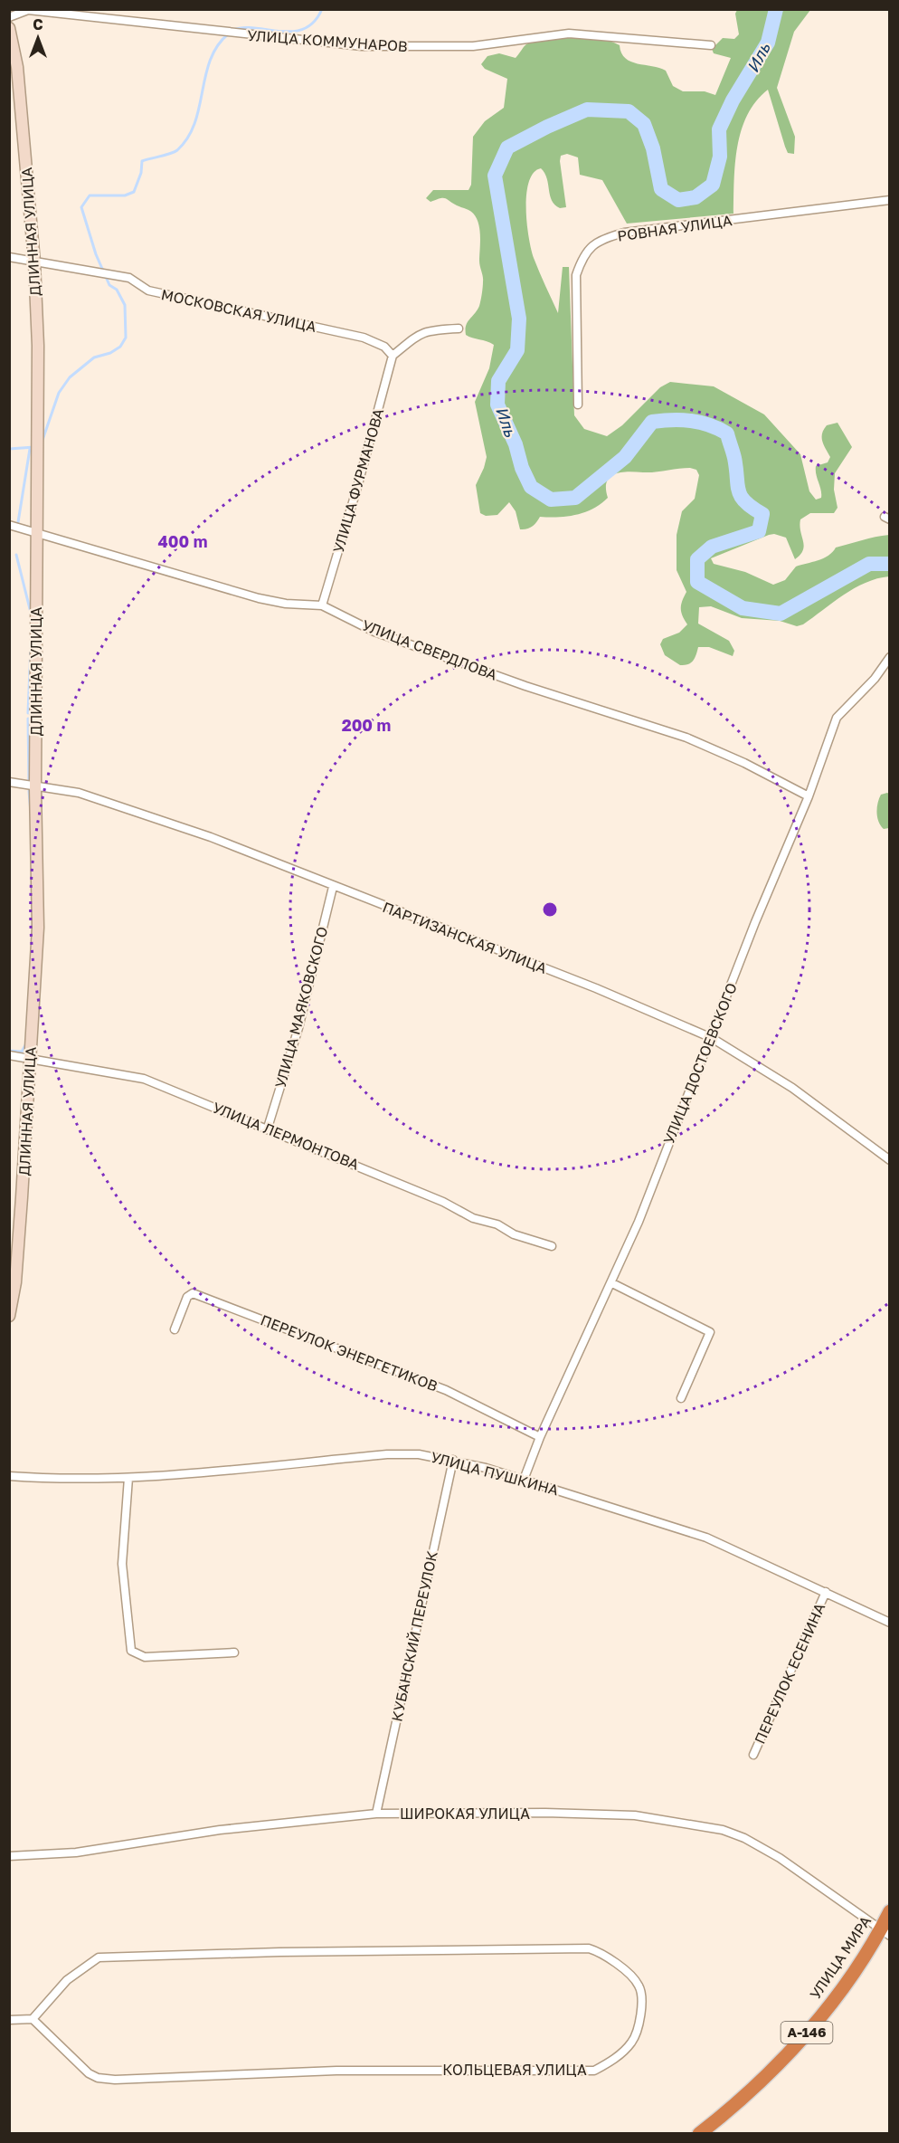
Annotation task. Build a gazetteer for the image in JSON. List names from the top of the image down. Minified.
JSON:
{"streets":{"highway":["УЛИЦА МИРА","А-146"],"main road":["ДЛИННАЯ УЛИЦА"],"street":["УЛИЦА КОММУНАРОВ","РОВНАЯ УЛИЦА","МОСКОВСКАЯ УЛИЦА","УЛИЦА ФУРМАНОВА","УЛИЦА СВЕРДЛОВА","ПАРТИЗАНСКАЯ УЛИЦА","УЛИЦА МАЯКОВСКОГО","УЛИЦА ДОСТОЕВСКОГО","УЛИЦА ЛЕРМОНТОВА","ПЕРЕУЛОК ЭНЕРГЕТИКОВ","УЛИЦА ПУШКИНА","КУБАНСКИЙ ПЕРЕУЛОК","ПЕРЕУЛОК ЕСЕНИНА","ШИРОКАЯ УЛИЦА","КОЛЬЦЕВАЯ УЛИЦА"]},"crossings":[["ДЛИННАЯ УЛИЦА","МОСКОВСКАЯ УЛИЦА"],["ДЛИННАЯ УЛИЦА","УЛИЦА СВЕРДЛОВА"],["ДЛИННАЯ УЛИЦА","ПАРТИЗАНСКАЯ УЛИЦА"],["ДЛИННАЯ УЛИЦА","УЛИЦА ЛЕРМОНТОВА"],["МОСКОВСКАЯ УЛИЦА","УЛИЦА ФУРМАНОВА"],["УЛИЦА ФУРМАНОВА","УЛИЦА СВЕРДЛОВА"],["УЛИЦА СВЕРДЛОВА","УЛИЦА ДОСТОЕВСКОГО"],["ПАРТИЗАНСКАЯ УЛИЦА","УЛИЦА МАЯКОВСКОГО"],["ПАРТИЗАНСКАЯ УЛИЦА","УЛИЦА ДОСТОЕВСКОГО"],["УЛИЦА МАЯКОВСКОГО","УЛИЦА ЛЕРМОНТОВА"],["УЛИЦА ДОСТОЕВСКОГО","ПЕРЕУЛОК ЭНЕРГЕТИКОВ"],["УЛИЦА ДОСТОЕВСКОГО","УЛИЦА ПУШКИНА"],["УЛИЦА ПУШКИНА","КУБАНСКИЙ ПЕРЕУЛОК"],["УЛИЦА ПУШКИНА","ПЕРЕУЛОК ЕСЕНИНА"],["КУБАНСКИЙ ПЕРЕУЛОК","ШИРОКАЯ УЛИЦА"],["ШИРОКАЯ УЛИЦА","УЛИЦА МИРА"]],"water":["Иль"],"north":"top","rings":["400 m","200 m"]}
